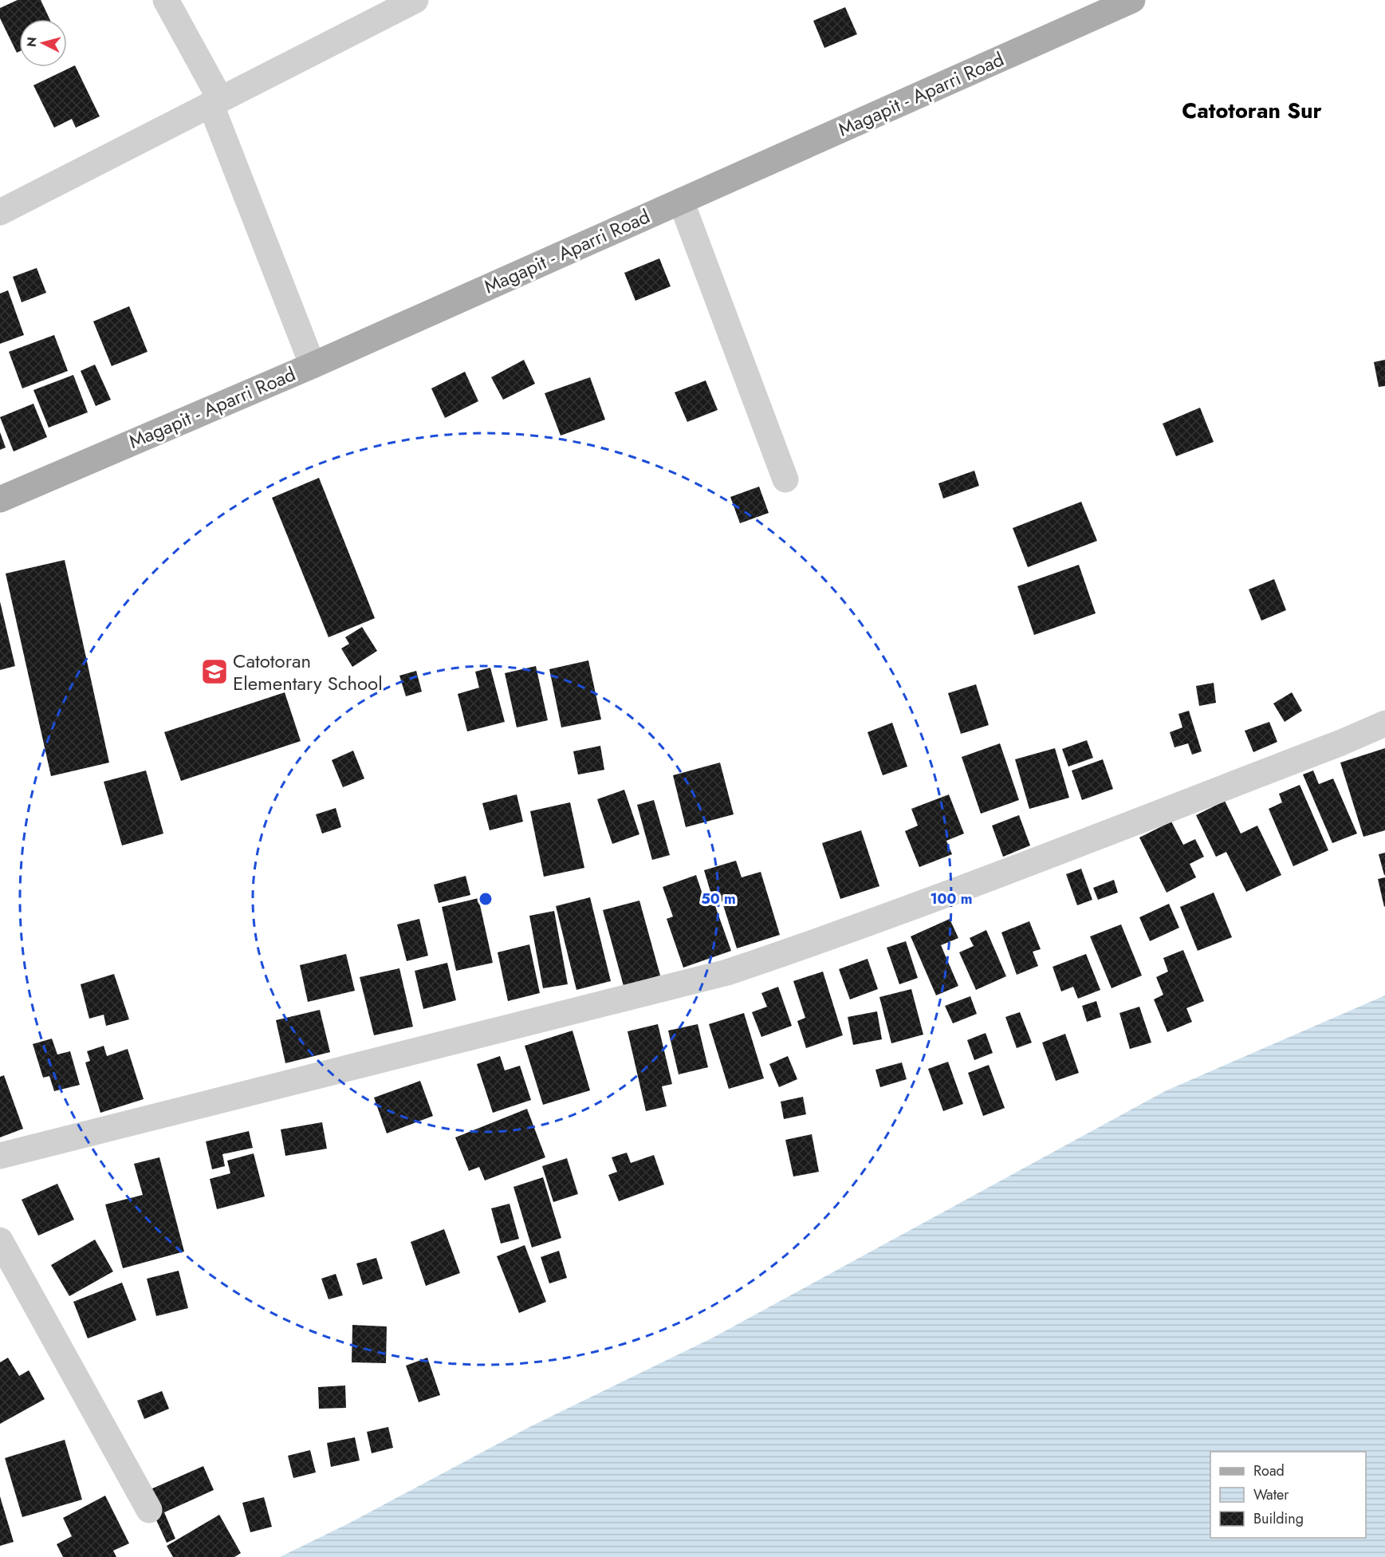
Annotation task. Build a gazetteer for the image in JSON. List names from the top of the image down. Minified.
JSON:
{"streets":{"main road":["Magapit - Aparri Road"]},"districts":["Catotoran Sur"],"places":{"school or university":["Catotoran Elementary School"]},"legend":["Road","Water","Building"],"north":"left","rings":["50 m","100 m"]}
